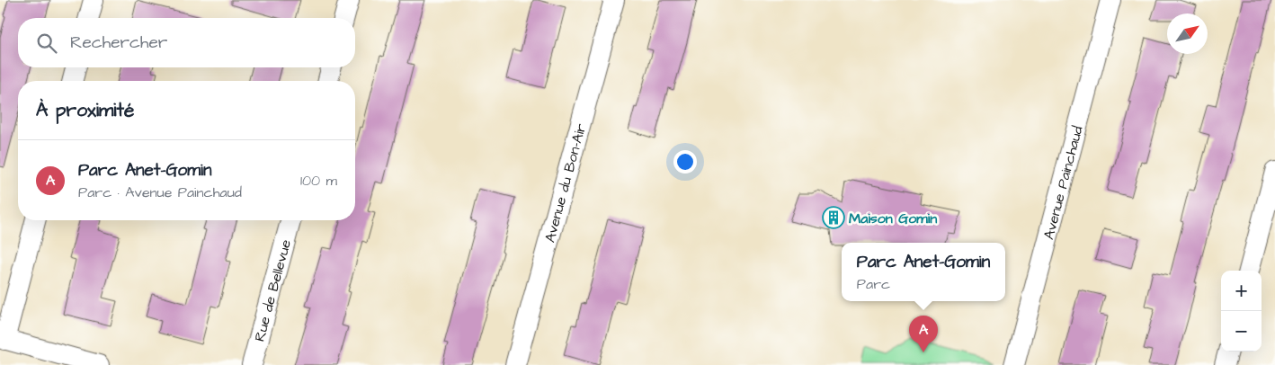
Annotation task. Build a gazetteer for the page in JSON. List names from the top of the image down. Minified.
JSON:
{"streets":{"street":["Avenue du Bon-Air","Avenue Painchaud","Rue de Bellevue"]},"places":{"building":["Maison Gomin"]},"north":"top right","page":{"search":"Rechercher","heading":"À proximité","list":[{"mark":"A","name":"Parc Anet-Gomin","note":"Parc · Avenue Painchaud","value":"100 m"}],"popup":["Parc Anet-Gomin","Parc"],"map_buttons":["+","−"],"pins":"A"}}
